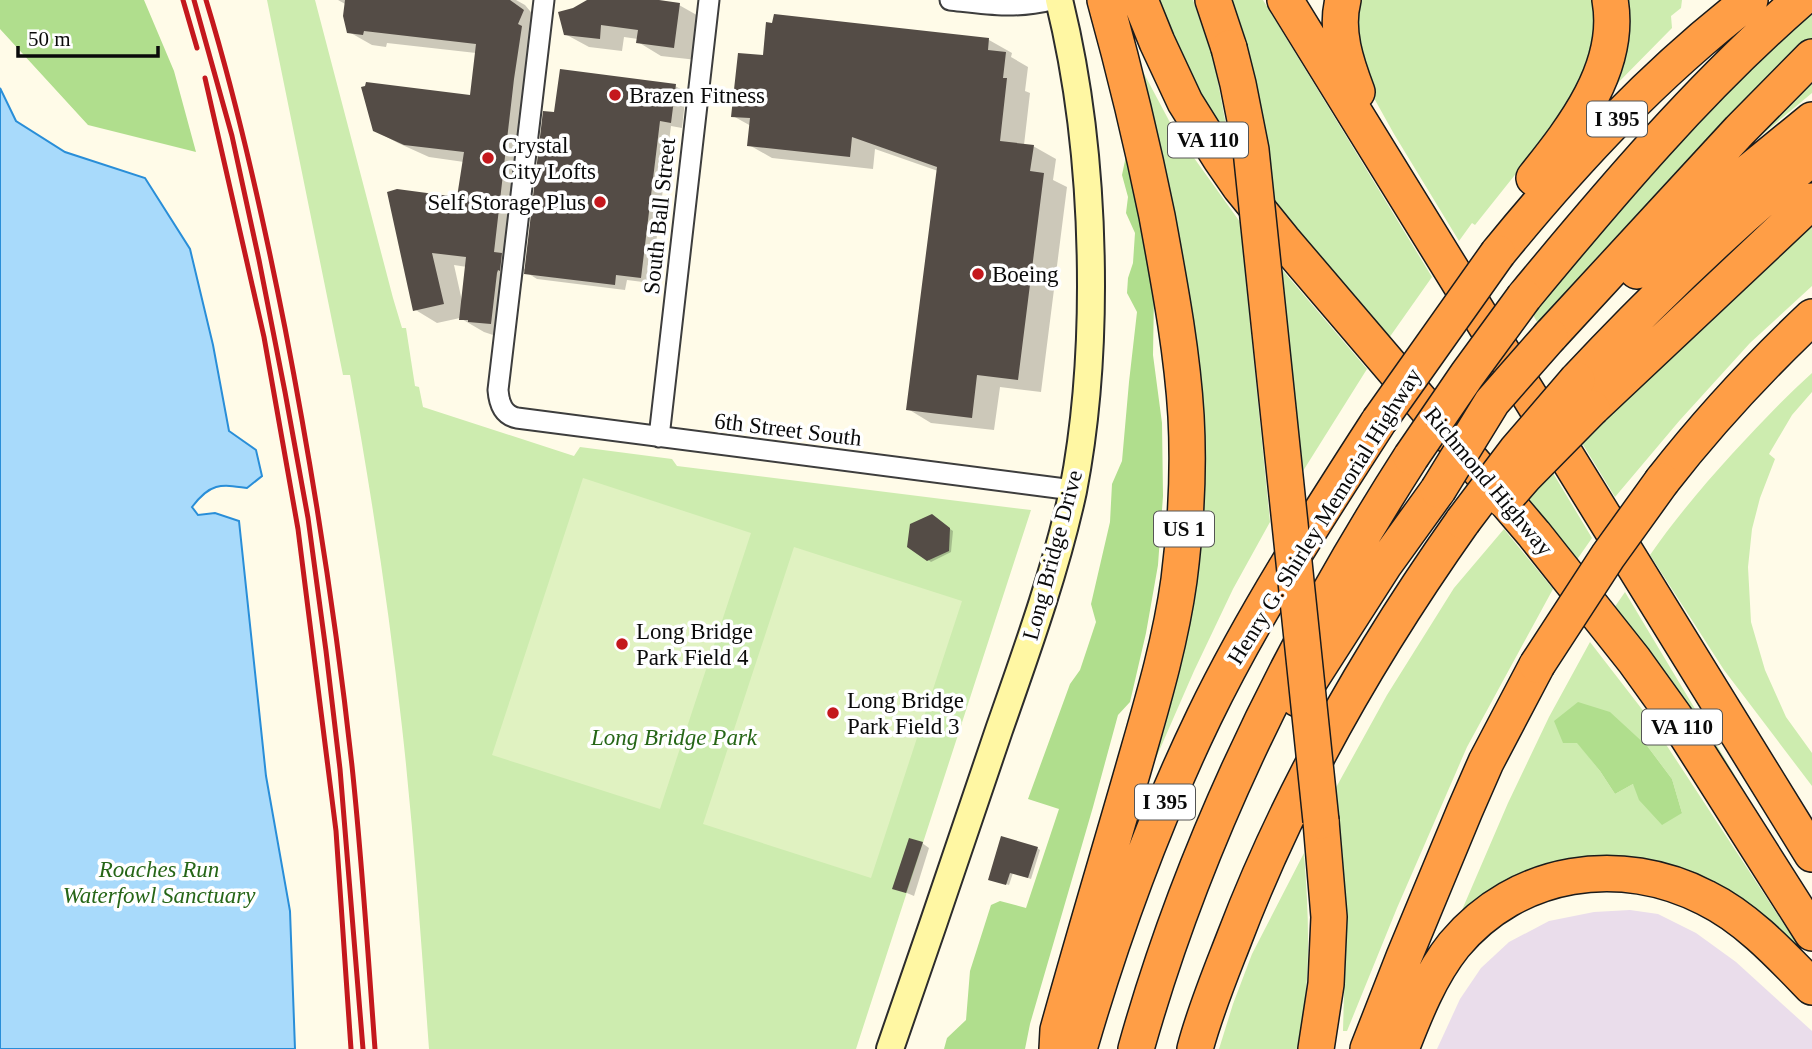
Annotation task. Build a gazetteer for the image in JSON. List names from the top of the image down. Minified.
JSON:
{"streets":{"highway":["I 395","VA 110","Richmond Highway","Henry G. Shirley Memorial Highway","US 1"],"street":["South Ball Street","6th Street South","Long Bridge Drive"]},"crossings":[["South Ball Street","6th Street South"],["6th Street South","Long Bridge Drive"]],"parks":["Long Bridge Park","Roaches Run Waterfowl Sanctuary"],"places":["Brazen Fitness","Crystal City Lofts","Self Storage Plus","Boeing","Long Bridge Park Field 4","Long Bridge Park Field 3"],"scale_bar":"50 m"}
